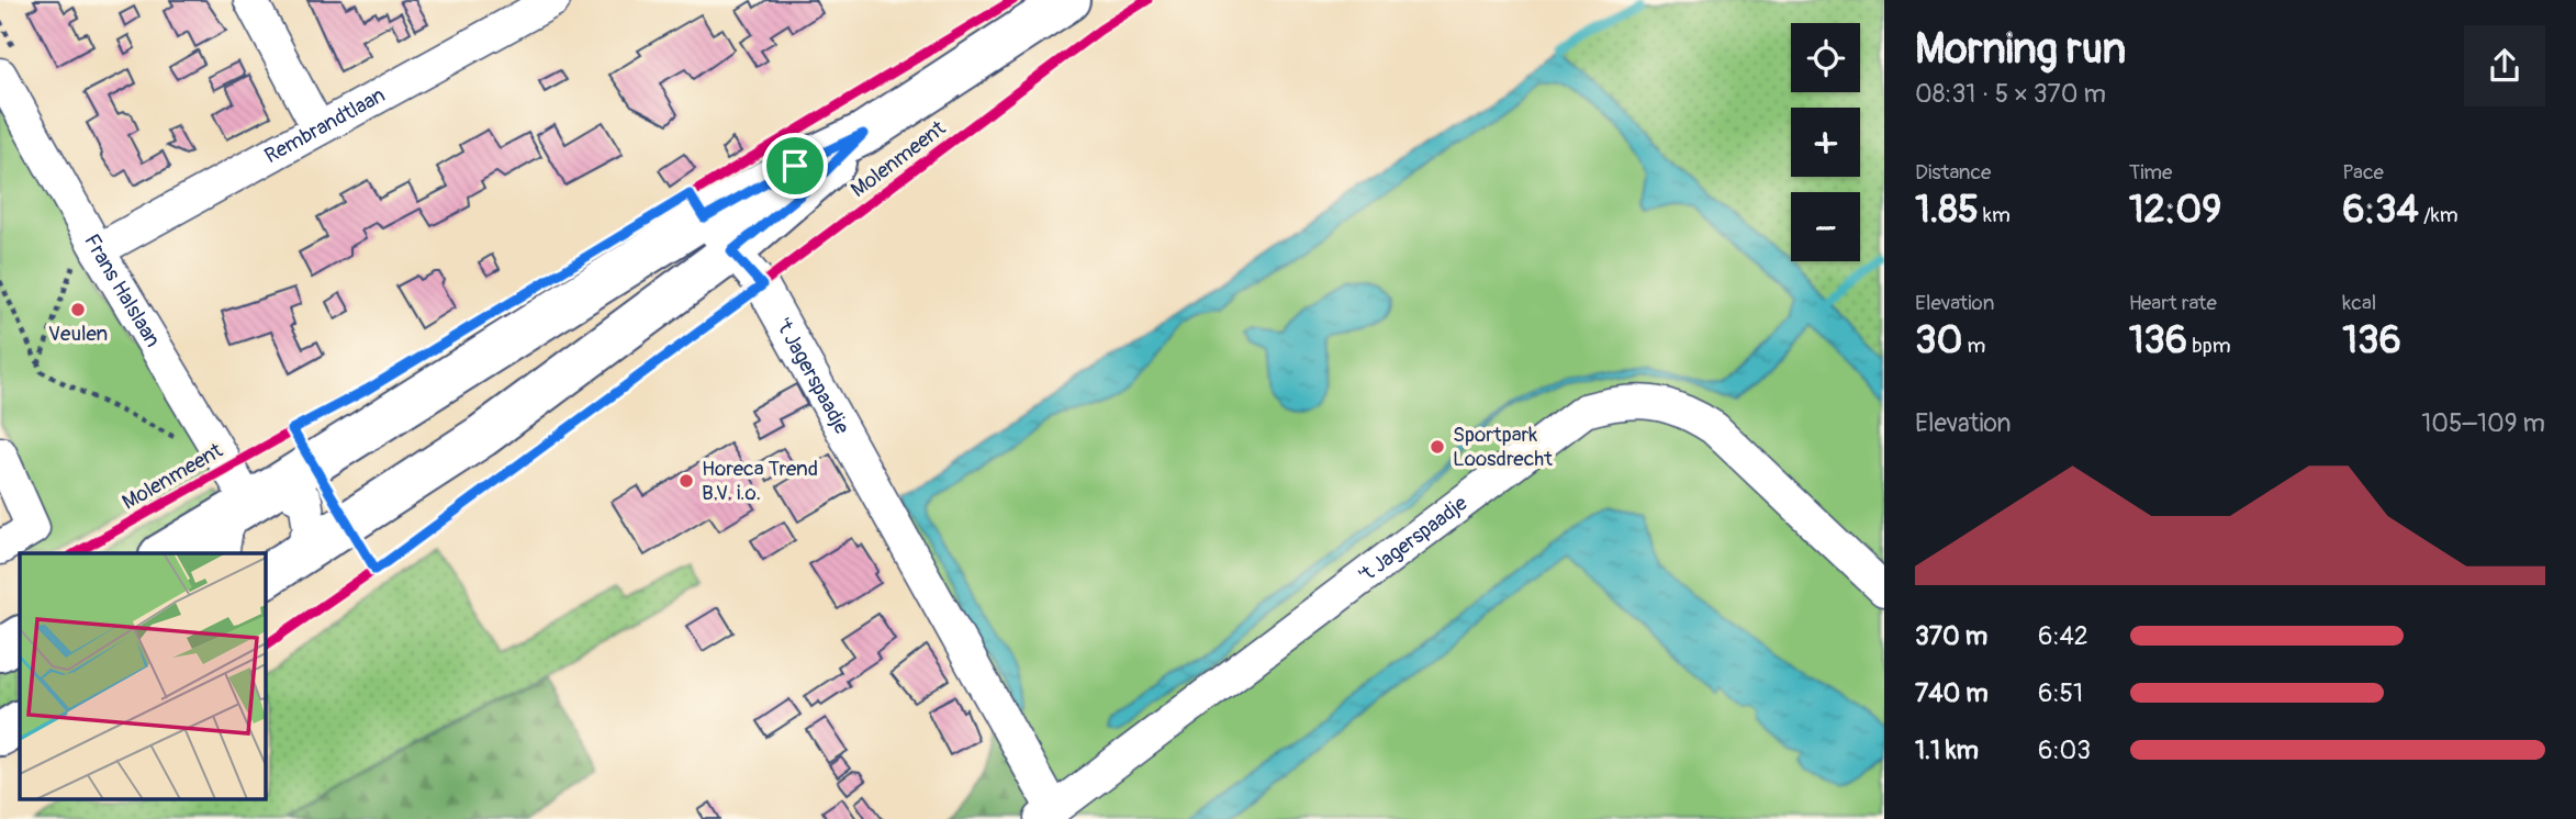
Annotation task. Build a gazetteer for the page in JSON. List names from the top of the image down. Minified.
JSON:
{"streets":{"main road":["Molenmeent"],"street":["Rembrandtlaan","Frans Halslaan","'t Jagerspaadje"]},"crossings":[["Rembrandtlaan","Frans Halslaan"],["Molenmeent","Frans Halslaan"],["Molenmeent","'t Jagerspaadje"]],"places":["Veulen","Sportpark Loosdrecht","Horeca Trend B.V. i.o."],"page":{"heading":["Morning run","08:31 · 5 × 370 m"],"map_buttons":["+","−"],"stats":[["Distance","1.85 km"],["Time","12:09"],["Pace","6:34 /km"],["Elevation","30 m"],["Heart rate","136 bpm"],["kcal","136"]],"chart":["Elevation","105–109 m"],"list":[{"name":"370 m","note":"6:42"},{"name":"740 m","note":"6:51"},{"name":"1.1 km","note":"6:03"}]}}
